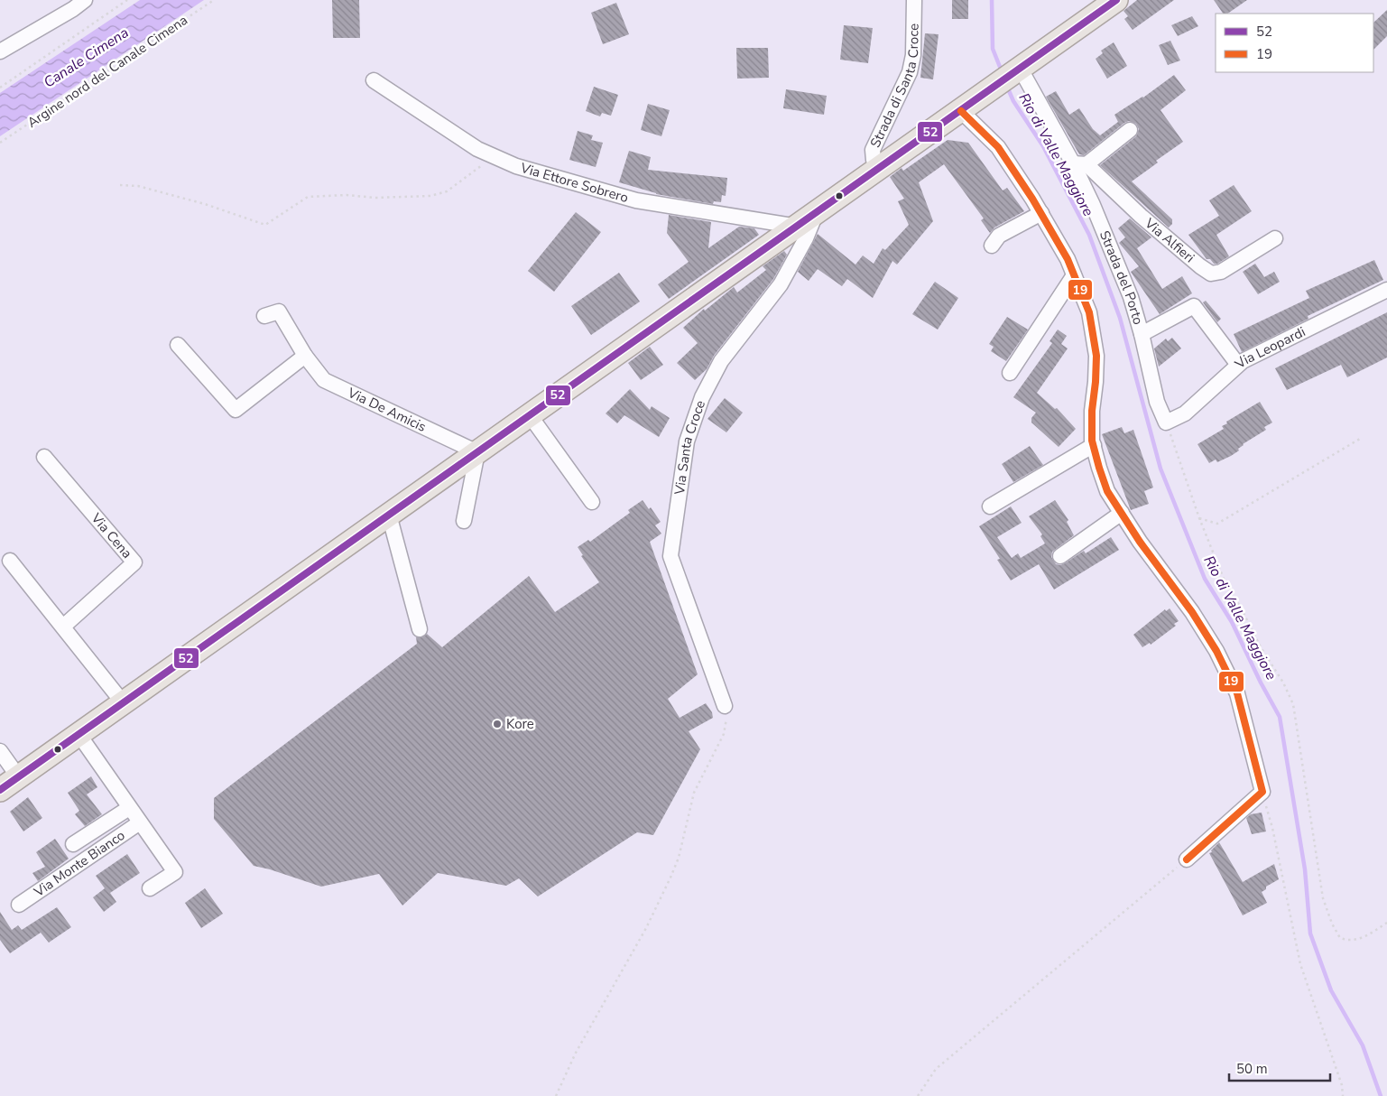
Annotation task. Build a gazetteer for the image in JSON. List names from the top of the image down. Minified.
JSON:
{"streets":{"street":["Strada di Santa Croce","Via Ettore Sobrero","Via Alfieri","Strada del Porto","Via Leopardi","Via De Amicis","Via Santa Croce","Via Cena","Via Monte Bianco"],"path":["Argine nord del Canale Cimena"]},"crossings":[["Via Alfieri","Strada del Porto"],["Strada del Porto","Via Leopardi"]],"water":["Canale Cimena","Rio di Valle Maggiore"],"places":["Kore"],"lines":["transit line 52","transit line 19"],"legend":["52","19"],"scale_bar":"50 m"}
